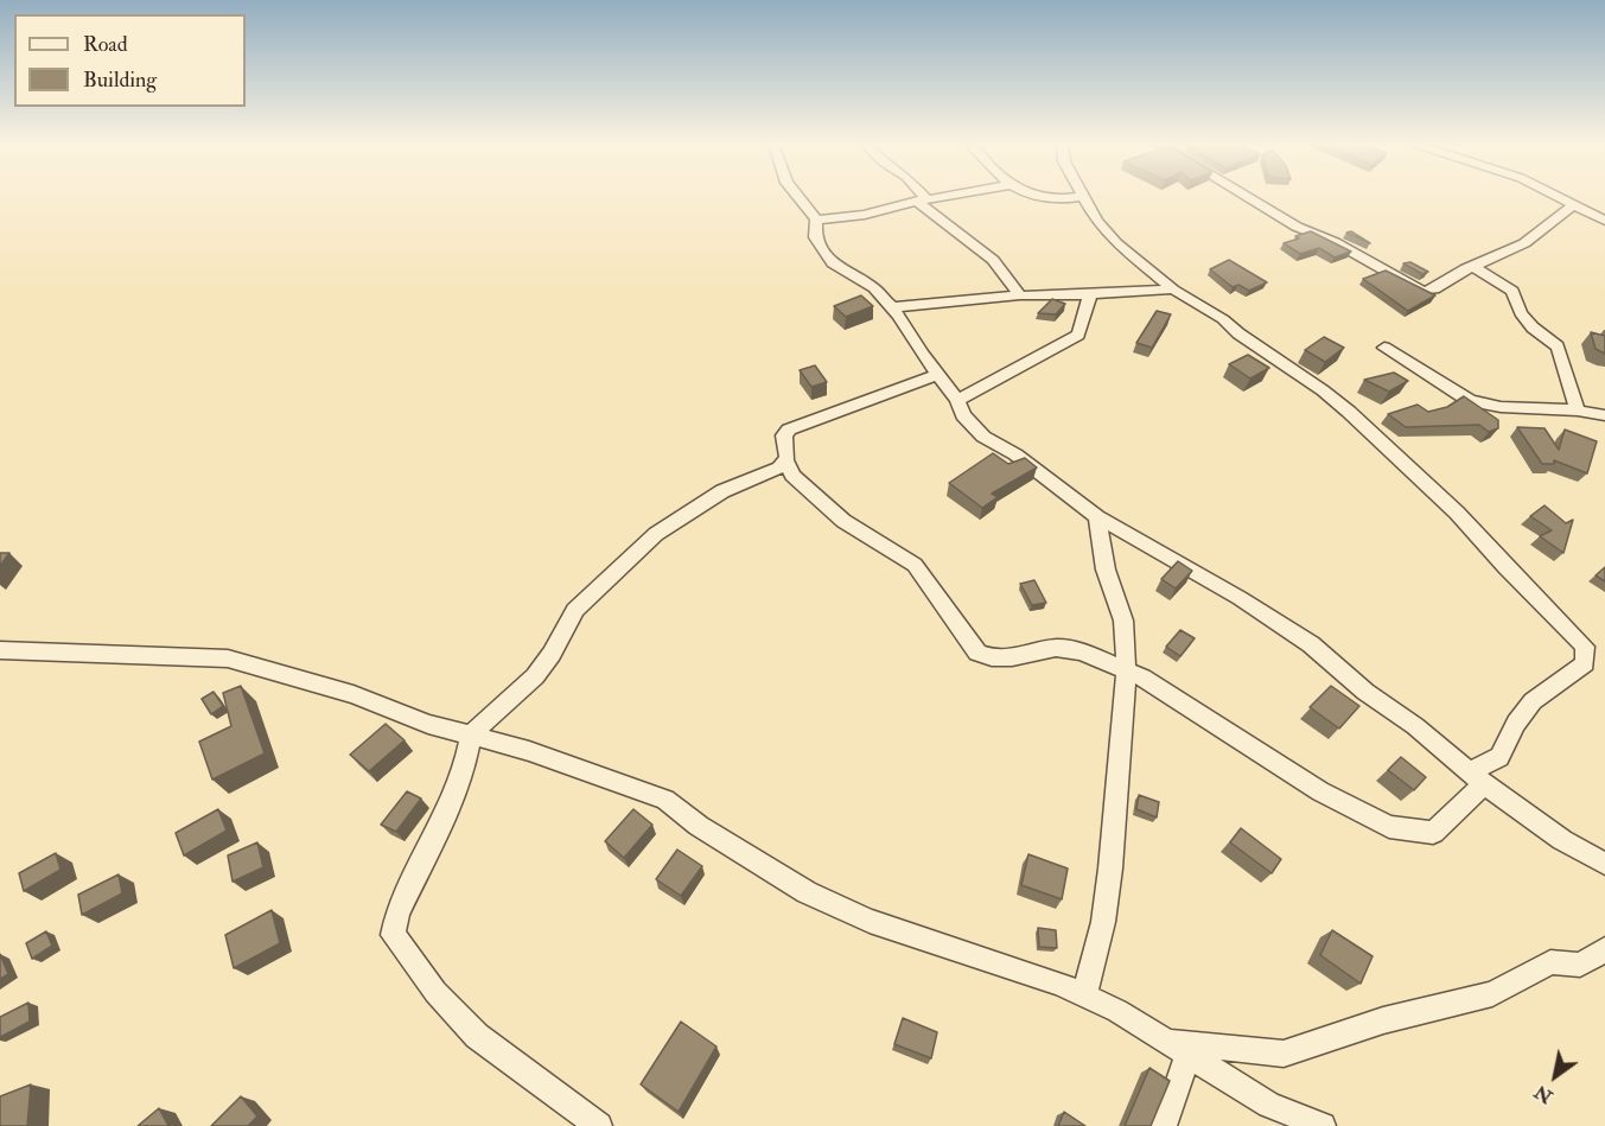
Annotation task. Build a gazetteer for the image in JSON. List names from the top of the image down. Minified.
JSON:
{"legend":["Road","Building"],"north":"bottom left"}
